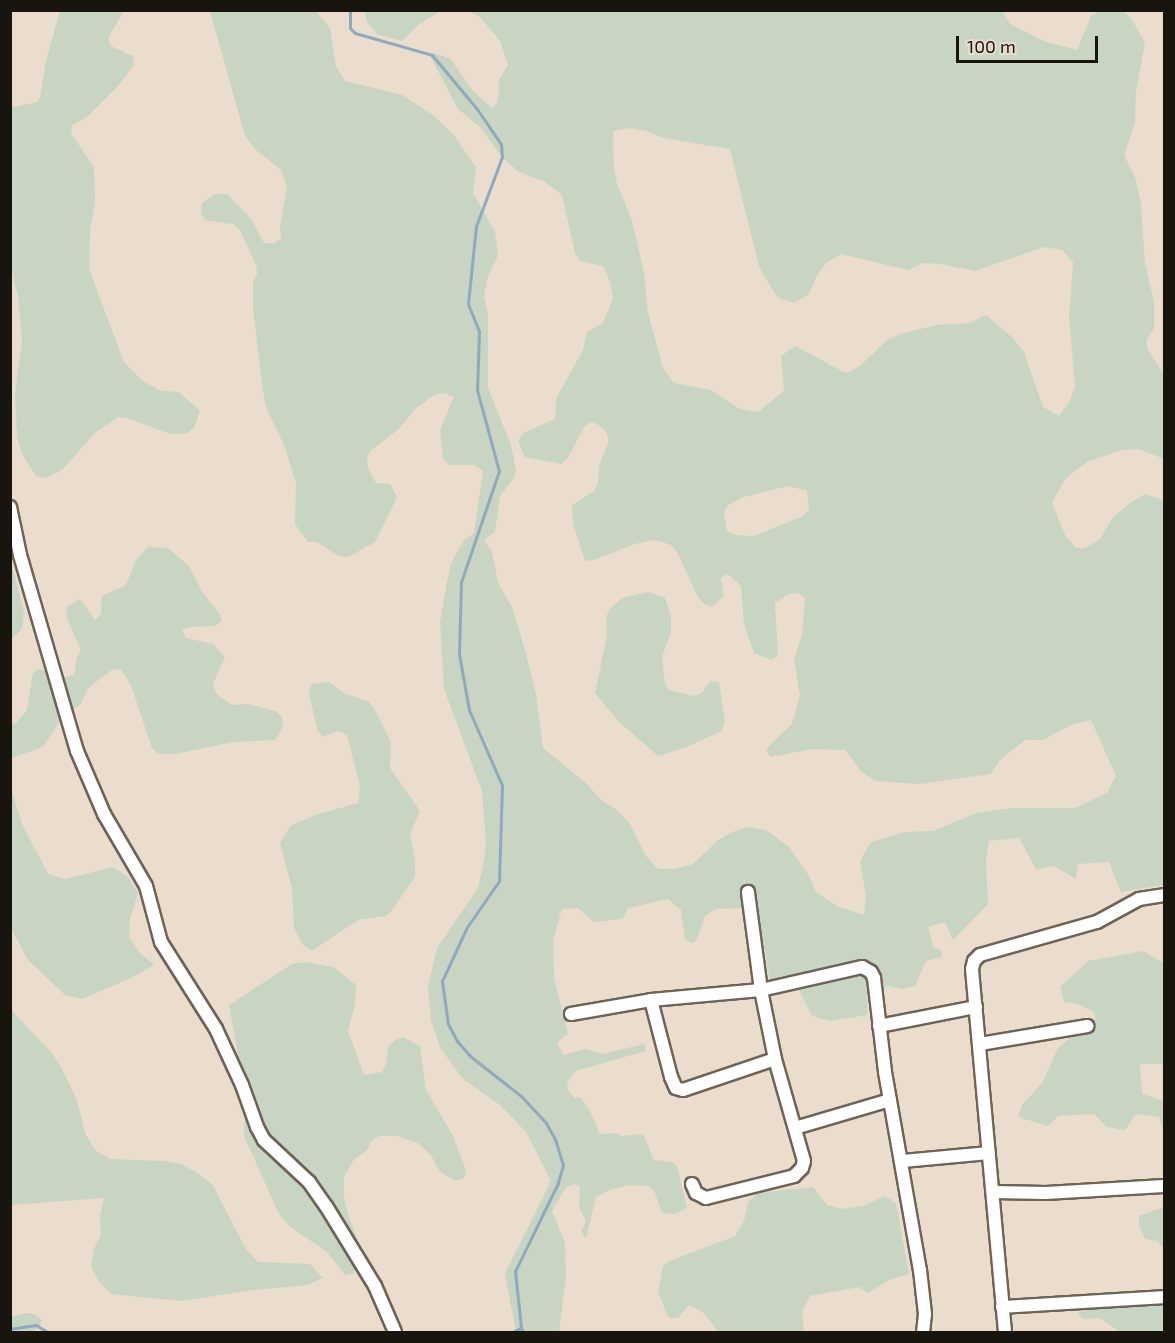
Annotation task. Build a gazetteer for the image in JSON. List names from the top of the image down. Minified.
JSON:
{"scale_bar":"100 m"}
